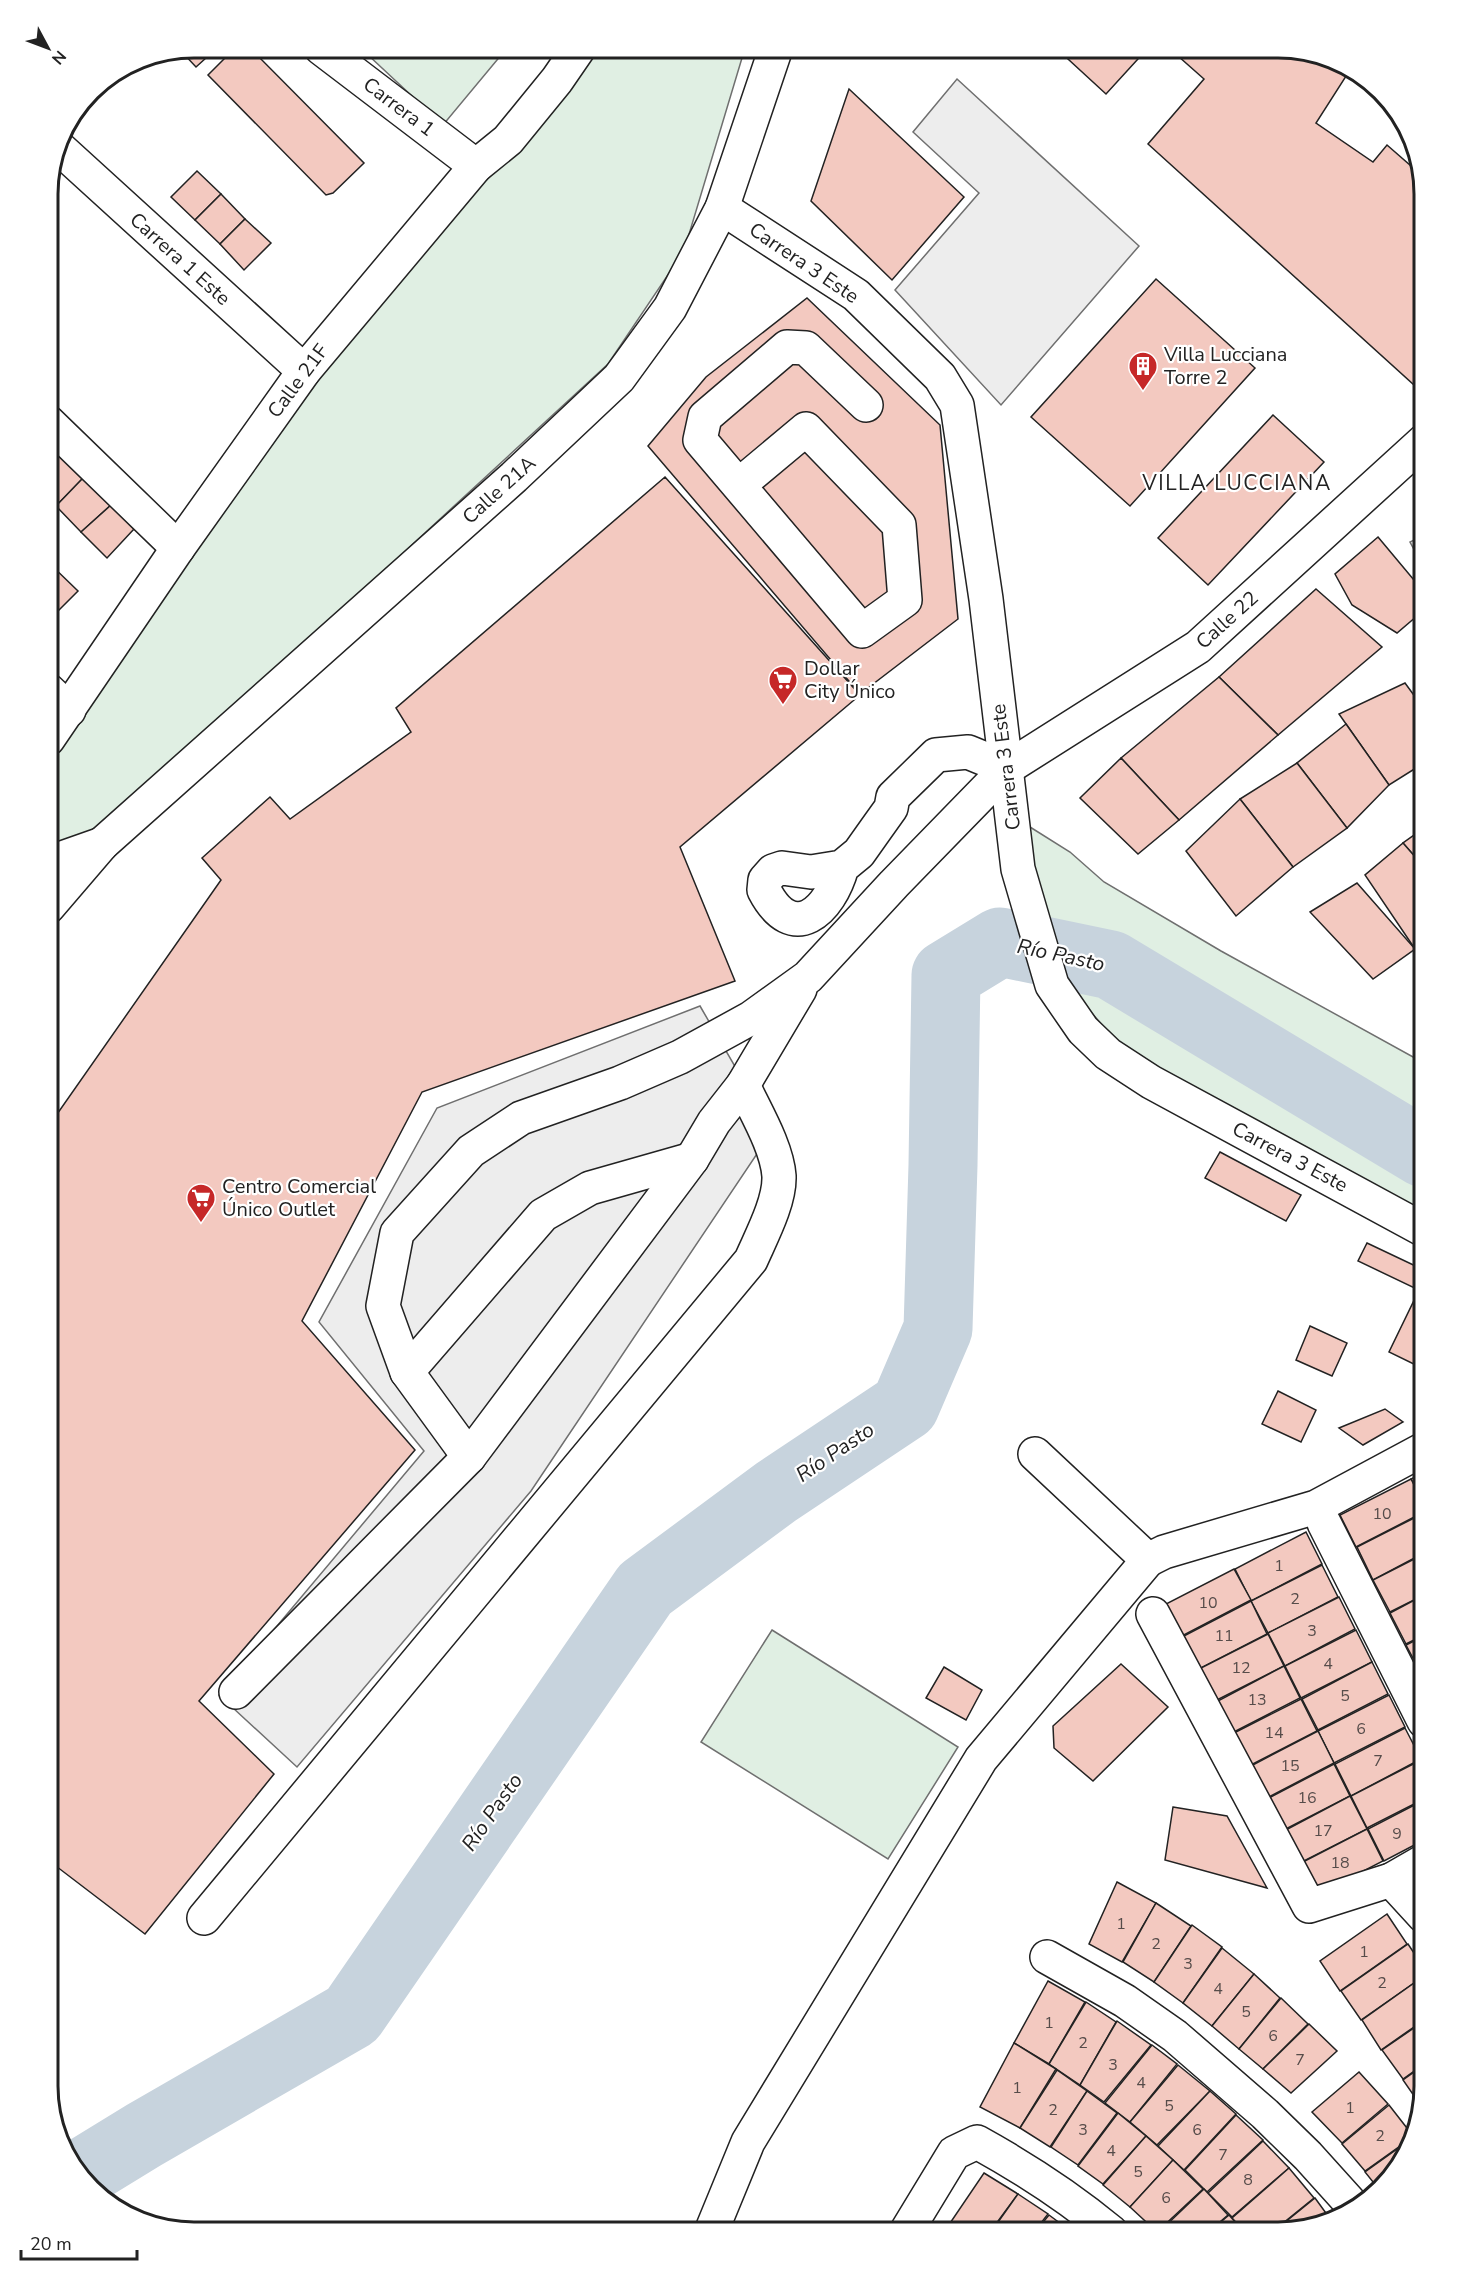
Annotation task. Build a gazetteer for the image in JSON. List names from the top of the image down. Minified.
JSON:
{"streets":{"street":["Carrera 1","Carrera 1 Este","Carrera 3 Este","Calle 21F","Calle 21A","Calle 22"]},"crossings":[["Carrera 1","Calle 21F"],["Carrera 1 Este","Calle 21F"],["Carrera 3 Este","Calle 21A"],["Carrera 3 Este","Calle 22"]],"districts":["VILLA LUCCIANA"],"water":["Río Pasto"],"places":{"building":["Villa Lucciana Torre 2"],"supermarket":["Dollar City Único","Centro Comercial Único Outlet"]},"house_numbers":["10","1","2","10","3","11","4","12","5","13","6","14","7","15","16","17","9","18","1","2","1","3","2","4","5","1","6","2","7","3","4","1","5","1","2","3","6","2","4","7","5","8","6"],"scale_bar":"20 m","north":"bottom right"}
